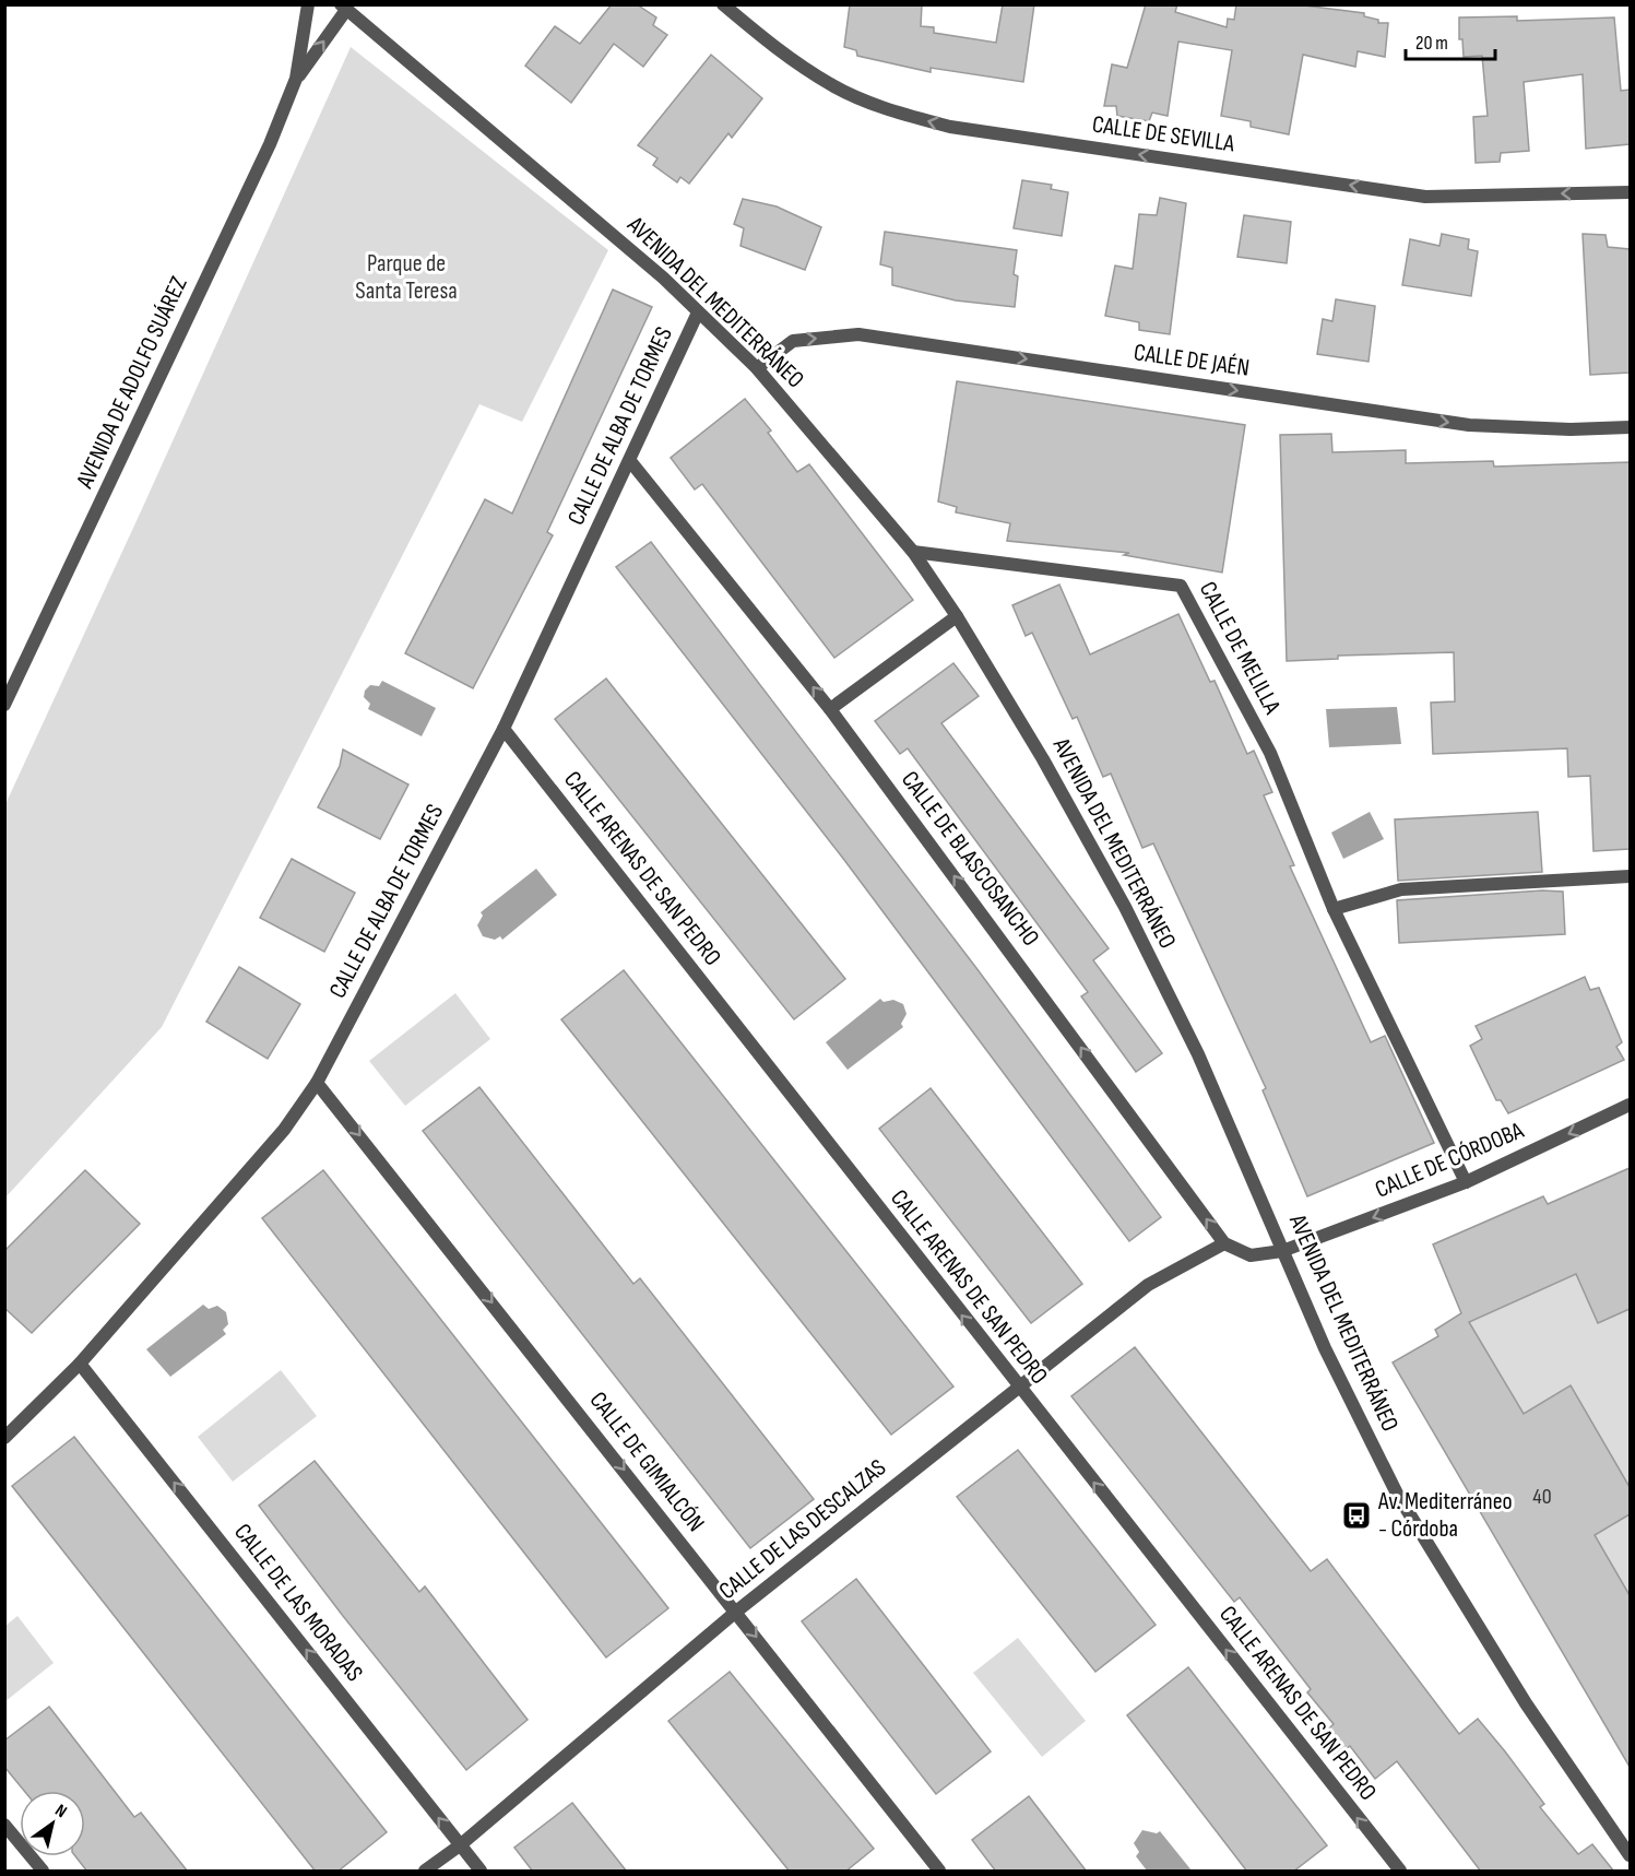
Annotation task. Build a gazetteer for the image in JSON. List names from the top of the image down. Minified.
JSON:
{"streets":{"street":["CALLE DE SEVILLA","AVENIDA DEL MEDITERRÁNEO","CALLE DE JAÉN","AVENIDA DE ADOLFO SUÁREZ","CALLE DE ALBA DE TORMES","CALLE DE MELILLA","CALLE DE BLASCOSANCHO","CALLE ARENAS DE SAN PEDRO","CALLE DE CÓRDOBA","CALLE DE GIMIALCÓN","CALLE DE LAS DESCALZAS","CALLE DE LAS MORADAS"]},"crossings":[["AVENIDA DEL MEDITERRÁNEO","CALLE DE JAÉN"],["AVENIDA DEL MEDITERRÁNEO","AVENIDA DE ADOLFO SUÁREZ"],["AVENIDA DEL MEDITERRÁNEO","CALLE DE ALBA DE TORMES"],["AVENIDA DEL MEDITERRÁNEO","CALLE DE MELILLA"],["AVENIDA DEL MEDITERRÁNEO","CALLE DE CÓRDOBA"],["CALLE DE ALBA DE TORMES","CALLE DE BLASCOSANCHO"],["CALLE DE ALBA DE TORMES","CALLE ARENAS DE SAN PEDRO"],["CALLE DE ALBA DE TORMES","CALLE DE GIMIALCÓN"],["CALLE DE ALBA DE TORMES","CALLE DE LAS MORADAS"],["CALLE DE MELILLA","CALLE DE CÓRDOBA"],["CALLE DE BLASCOSANCHO","CALLE DE LAS DESCALZAS"],["CALLE ARENAS DE SAN PEDRO","CALLE DE LAS DESCALZAS"],["CALLE DE GIMIALCÓN","CALLE DE LAS DESCALZAS"],["CALLE DE LAS DESCALZAS","CALLE DE LAS MORADAS"]],"one_way":["CALLE DE SEVILLA","CALLE DE JAÉN","CALLE DE BLASCOSANCHO","CALLE ARENAS DE SAN PEDRO","CALLE DE CÓRDOBA","CALLE DE GIMIALCÓN","CALLE DE LAS MORADAS"],"parks":["Parque de Santa Teresa"],"places":{"bus stop":["Av. Mediterráneo - Córdoba"]},"house_numbers":["40"],"scale_bar":"20 m","north":"top right"}
